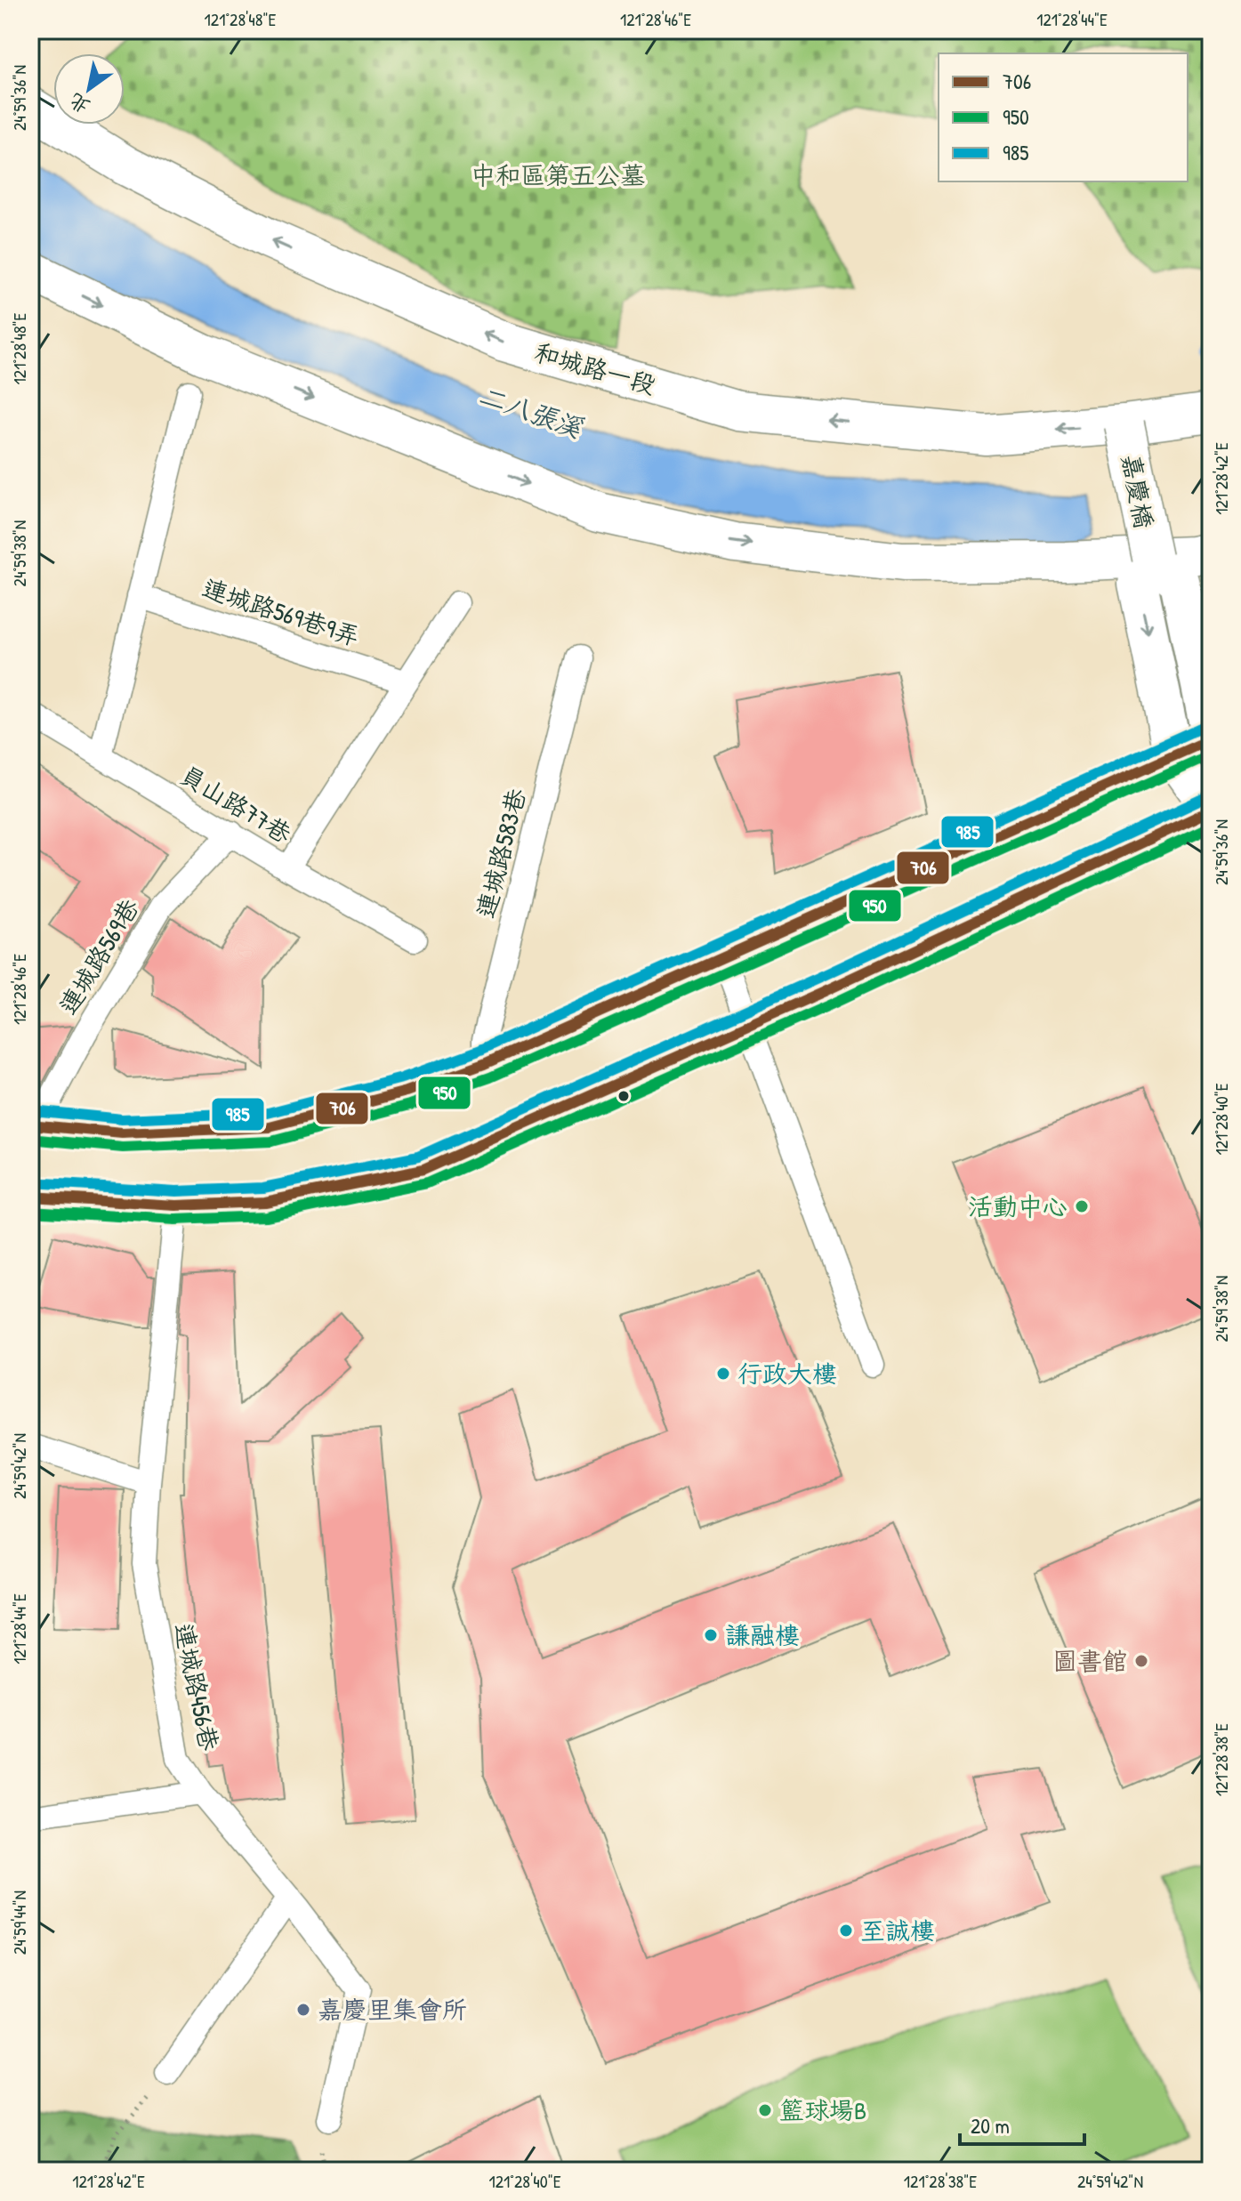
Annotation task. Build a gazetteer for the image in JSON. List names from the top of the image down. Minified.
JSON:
{"streets":{"street":["和城路一段","嘉慶橋"],"lane":["連城路569巷9弄","員山路77巷","連城路583巷","連城路569巷","連城路456巷"]},"crossings":[["和城路一段","嘉慶橋"],["員山路77巷","連城路569巷"]],"water":["二八張溪"],"parks":["中和區第五公墓"],"places":["活動中心","行政大樓","謙融樓","圖書館","至誠樓","嘉慶里集會所","籃球場B"],"lines":["transit line 985","transit line 706","transit line 950"],"legend":["706","950","985"],"scale_bar":"20 m","north":"bottom left","coordinates":["121°28'48\"E","121°28'46\"E","121°28'44\"E","24°59'36\"N","121°28'42\"E","24°59'38\"N","121°28'40\"E","24°59'42\"N","121°28'38\"E","24°59'44\"N"]}
